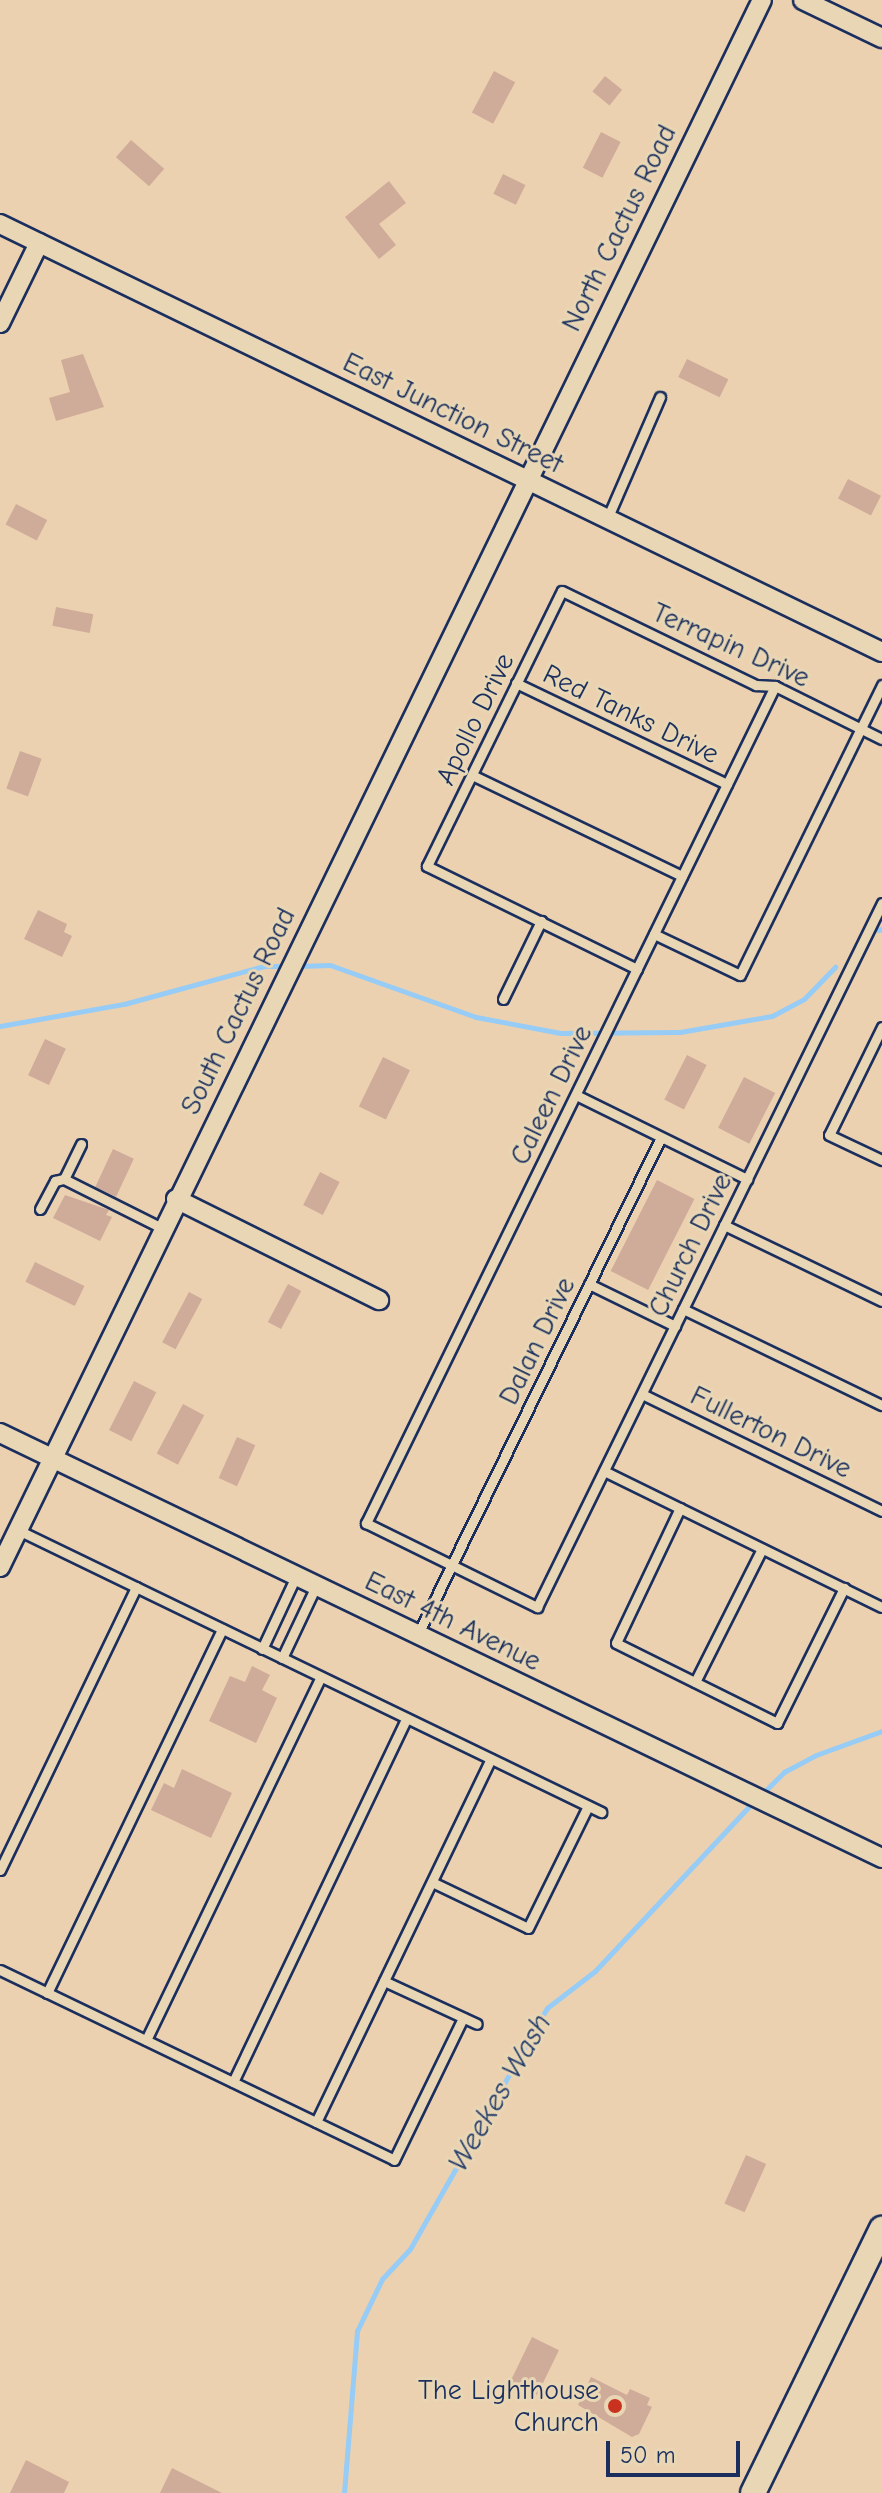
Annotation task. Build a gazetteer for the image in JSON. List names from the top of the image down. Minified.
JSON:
{"streets":{"street":["North Cactus Road","East Junction Street","South Cactus Road","East 4th Avenue"],"lane":["Terrapin Drive","Red Tanks Drive","Apollo Drive","Caleen Drive","Church Drive","Dalan Drive","Fullerton Drive"]},"crossings":[["North Cactus Road","East Junction Street"],["North Cactus Road","South Cactus Road"],["East Junction Street","South Cactus Road"],["Terrapin Drive","Apollo Drive"],["Terrapin Drive","Caleen Drive"],["Red Tanks Drive","Apollo Drive"],["Red Tanks Drive","Caleen Drive"],["South Cactus Road","East 4th Avenue"],["Caleen Drive","Church Drive"],["Caleen Drive","Dalan Drive"],["Church Drive","Dalan Drive"],["Church Drive","Fullerton Drive"],["Dalan Drive","East 4th Avenue"]],"water":["Weekes Wash"],"places":["The Lighthouse Church"],"scale_bar":"50 m"}
